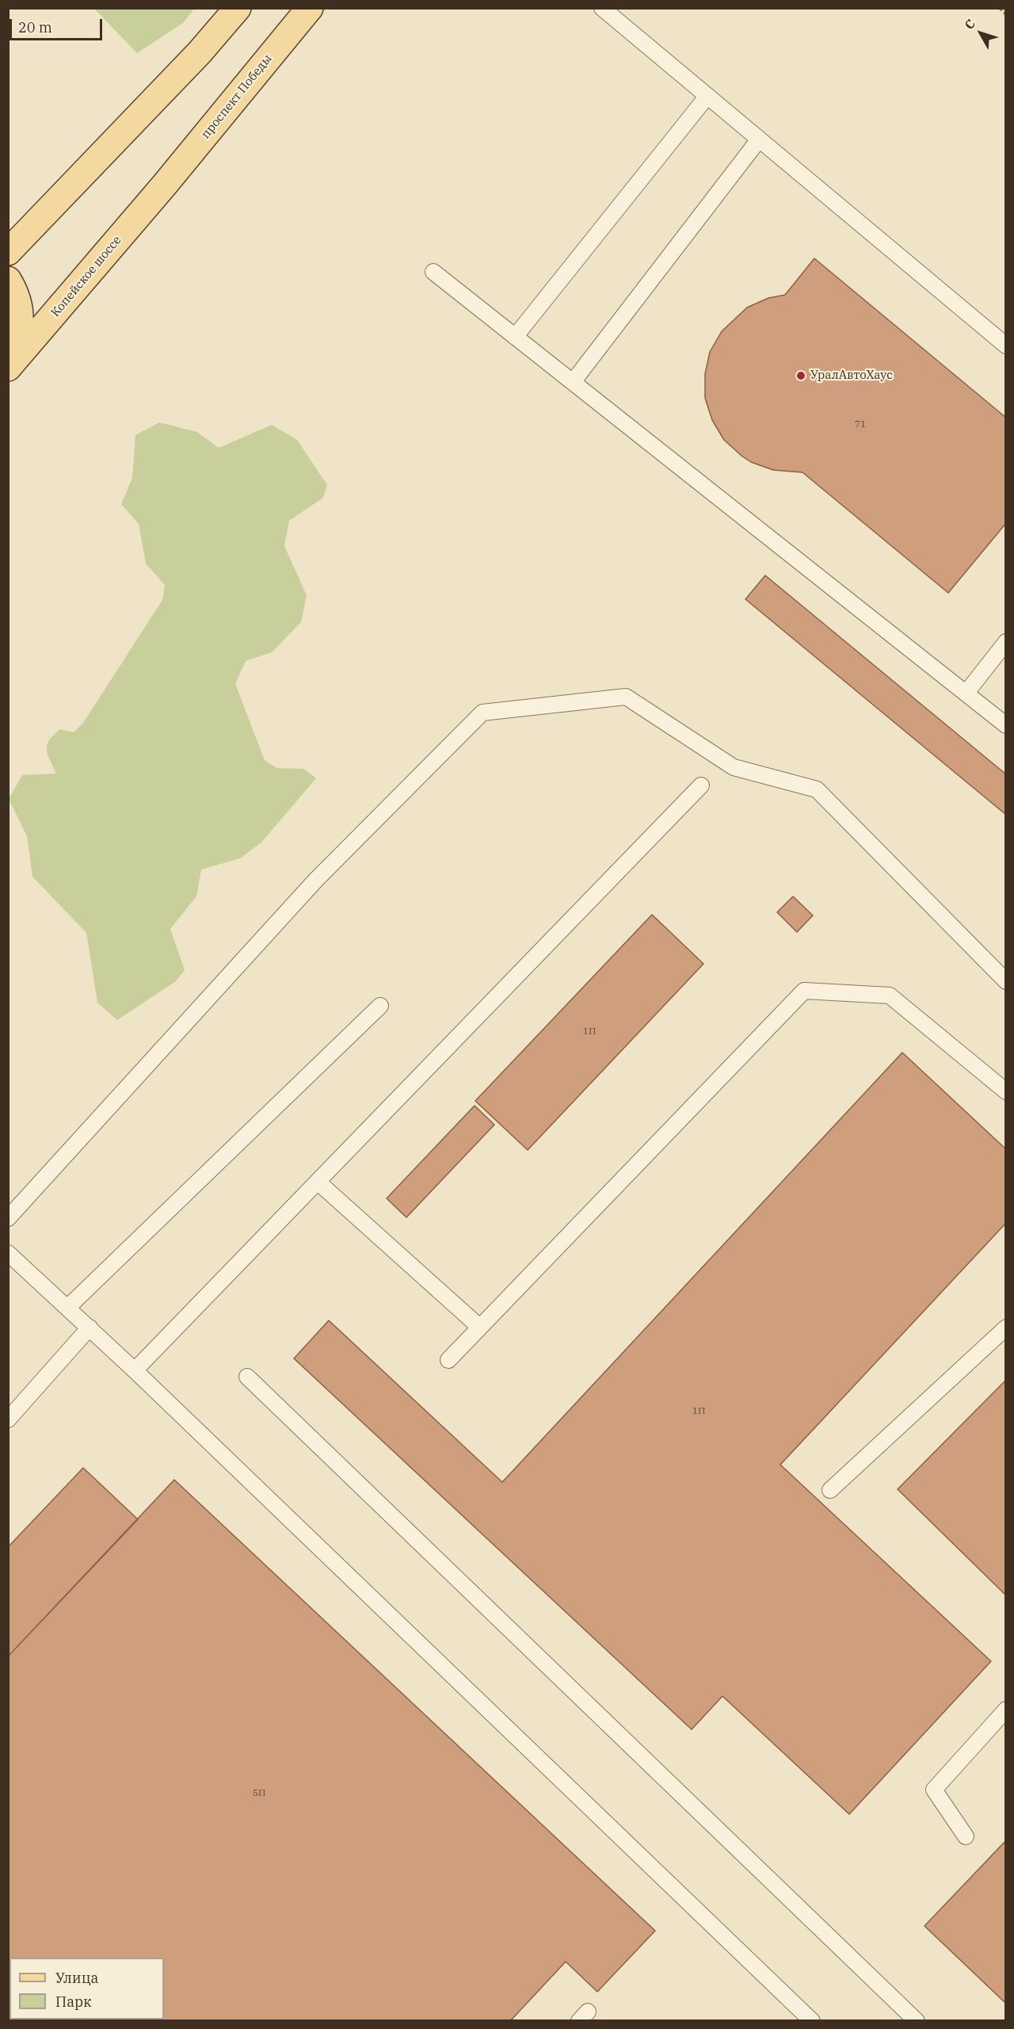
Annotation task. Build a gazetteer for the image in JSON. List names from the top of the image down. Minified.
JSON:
{"streets":{"main road":["проспект Победы","Копейское шоссе"]},"crossings":[["проспект Победы","Копейское шоссе"]],"places":["УралАвтоХаус"],"house_numbers":["71","1П","1П","5П"],"legend":["Улица","Парк"],"scale_bar":"20 m","north":"top left"}
